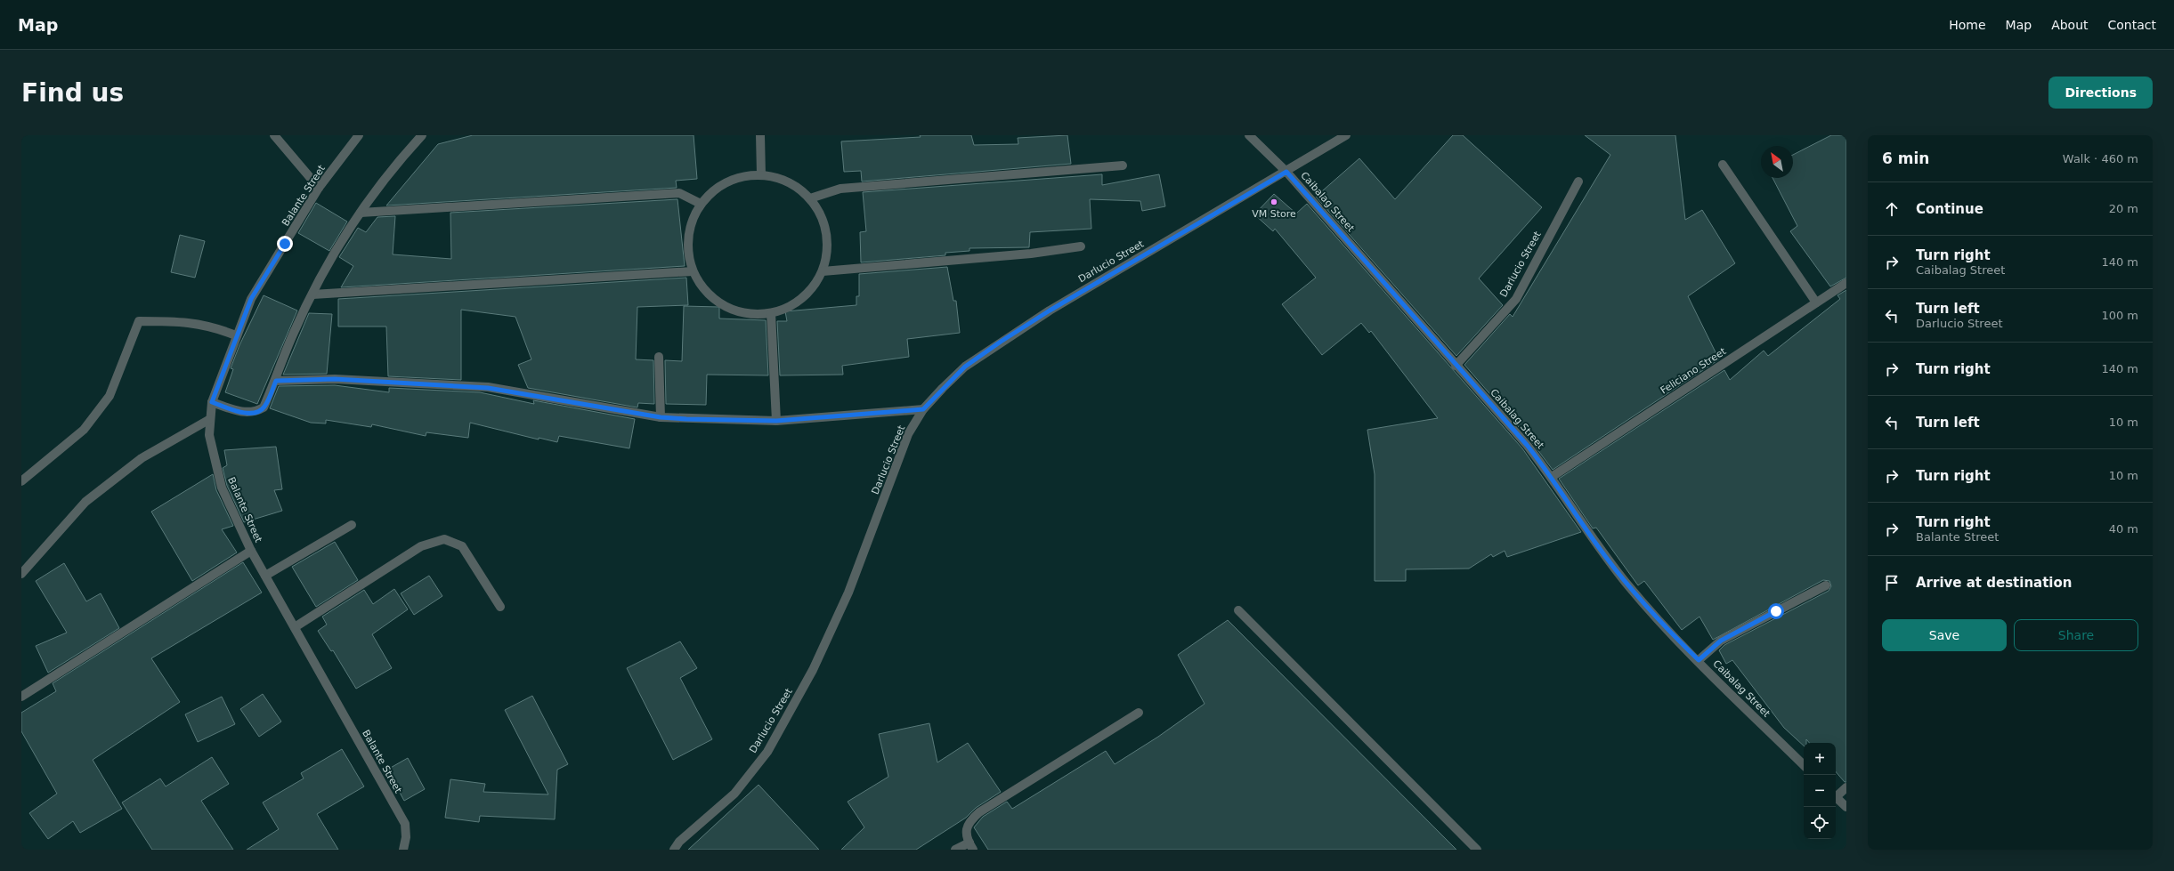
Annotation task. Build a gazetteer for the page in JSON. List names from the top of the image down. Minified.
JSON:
{"streets":{"street":["Balante Street","Caibalag Street","Darlucio Street","Feliciano Street"]},"crossings":[["Caibalag Street","Darlucio Street"],["Caibalag Street","Feliciano Street"]],"places":["VM Store"],"north":"top left","page":{"header":"Map","nav":["Home","Map","About","Contact"],"buttons":["Directions",["Save","Share"]],"title":"Find us","heading":["6 min","Walk · 460 m"],"list":[["Continue","20 m"],["Turn right","Caibalag Street","140 m"],["Turn left","Darlucio Street","100 m"],["Turn right","140 m"],["Turn left","10 m"],["Turn right","10 m"],["Turn right","Balante Street","40 m"],"Arrive at destination"],"map_buttons":["+","−"]}}
